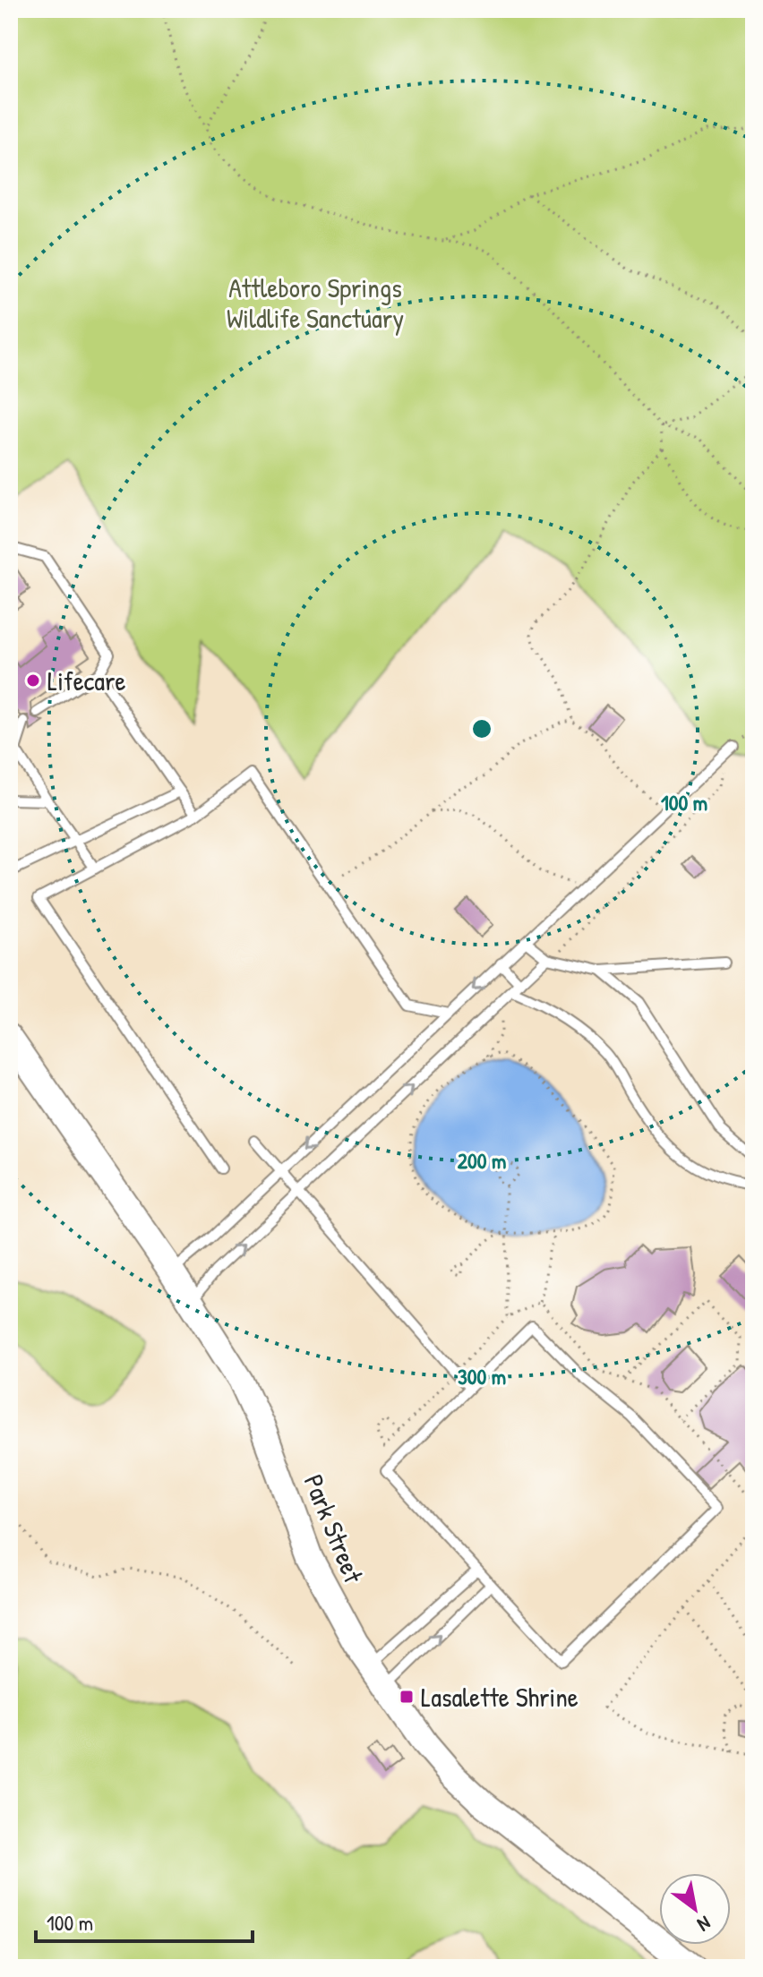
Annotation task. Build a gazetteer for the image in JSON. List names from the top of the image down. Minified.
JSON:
{"streets":{"main road":["Park Street"]},"parks":["Attleboro Springs Wildlife Sanctuary"],"places":{"other":["Lifecare"],"transit":["Lasalette Shrine"]},"scale_bar":"100 m","north":"bottom right","rings":["100 m","200 m","300 m"]}
